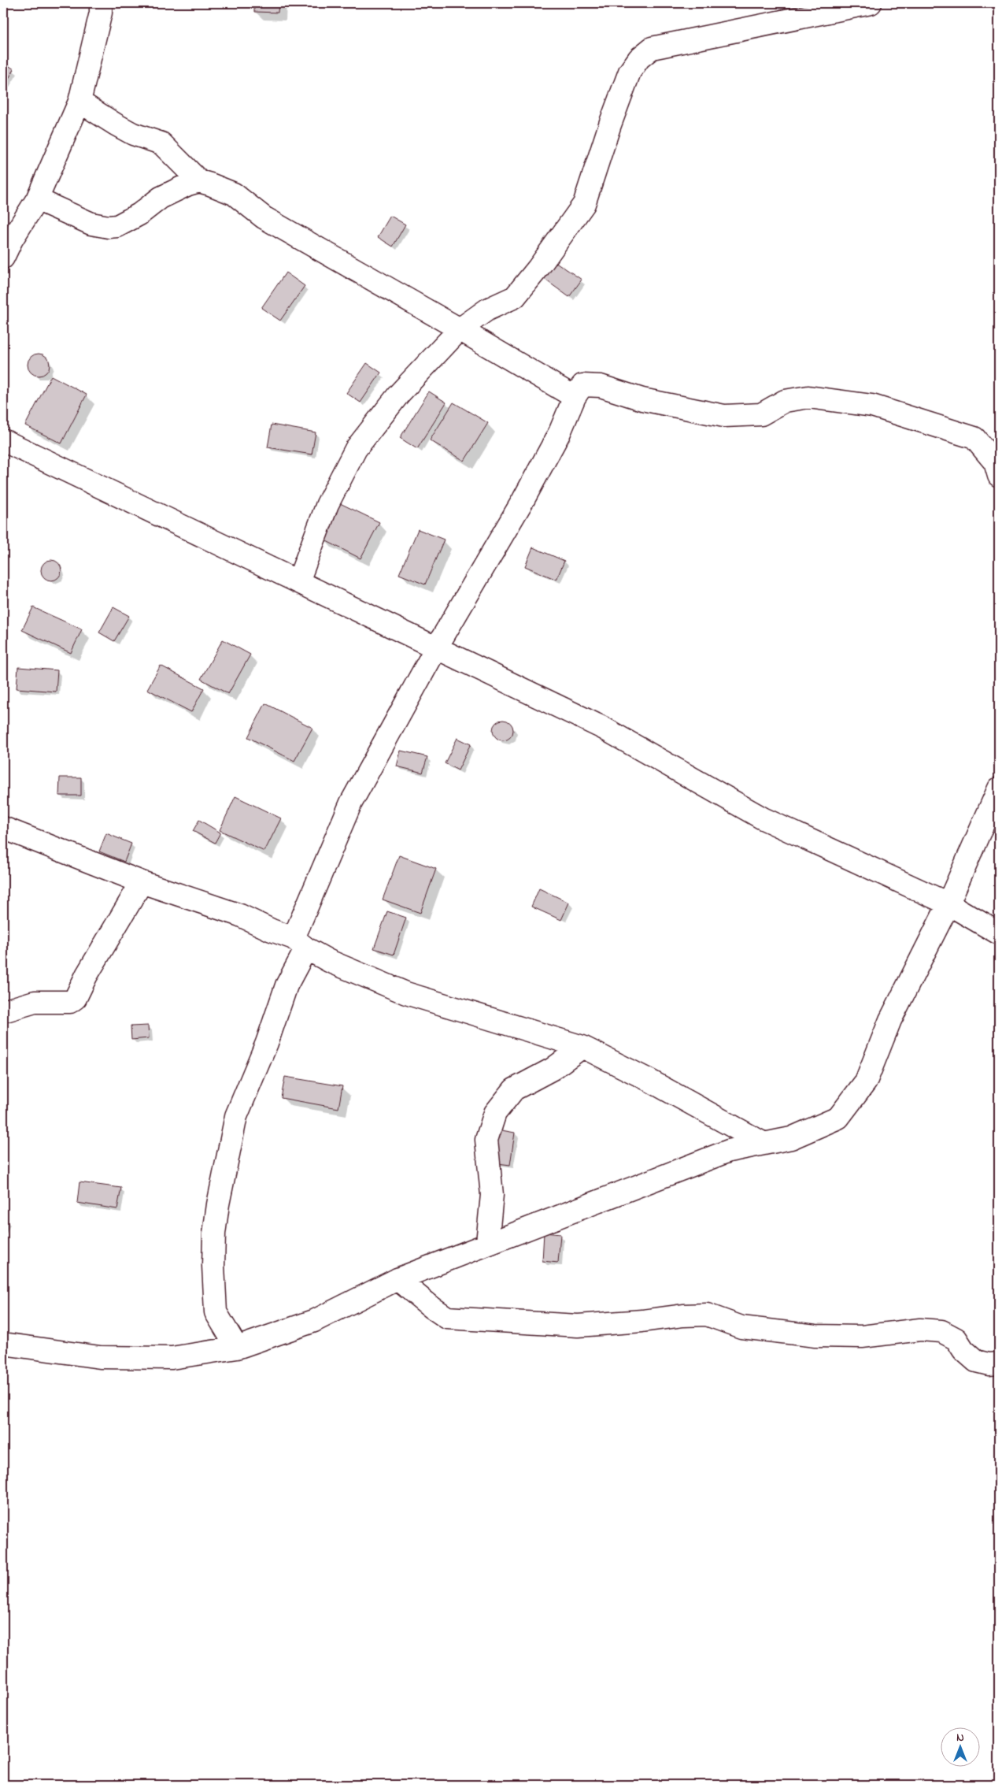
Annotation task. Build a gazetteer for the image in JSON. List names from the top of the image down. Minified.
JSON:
{"north":"top"}
